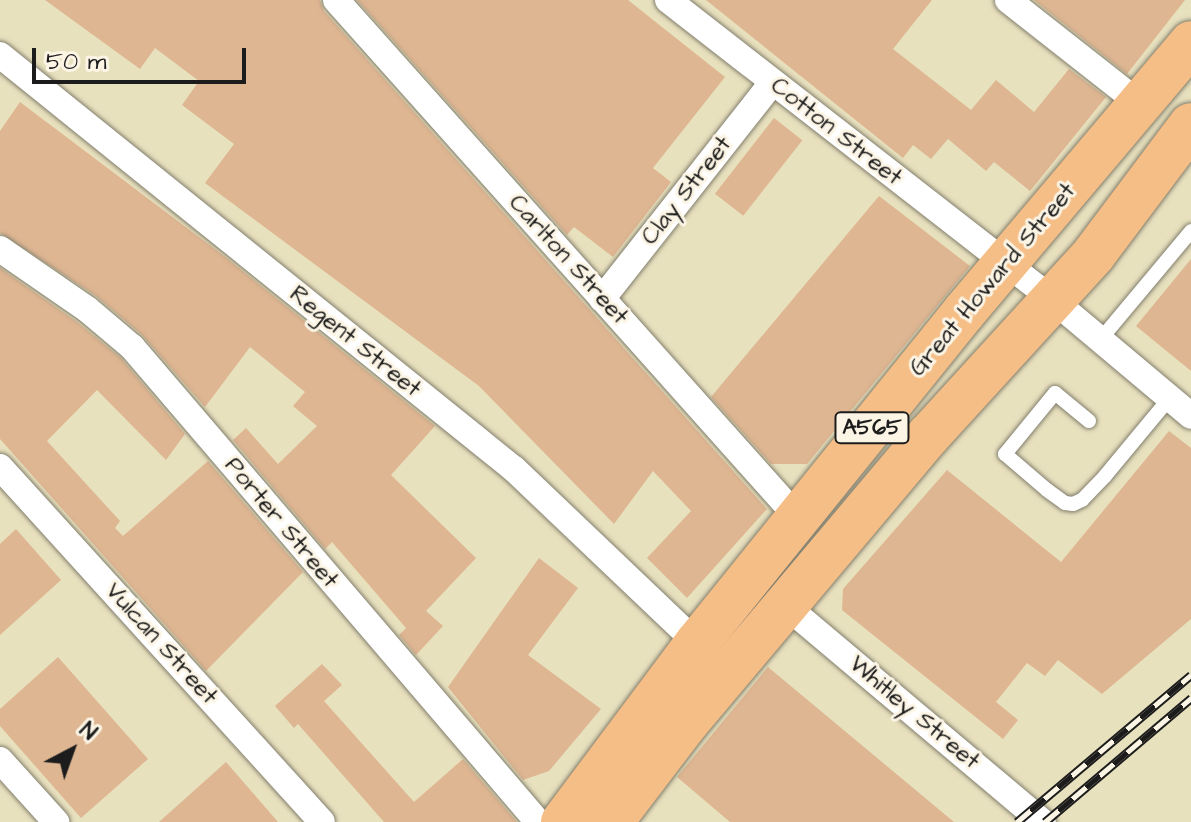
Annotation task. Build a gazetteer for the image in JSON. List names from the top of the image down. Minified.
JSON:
{"streets":{"highway":["Great Howard Street","A565"],"street":["Cotton Street","Clay Street","Carlton Street","Regent Street","Porter Street","Vulcan Street","Whitley Street"]},"crossings":[["Cotton Street","Clay Street"],["Cotton Street","Great Howard Street"],["Clay Street","Carlton Street"],["Carlton Street","Great Howard Street"],["Great Howard Street","Regent Street"],["Great Howard Street","Whitley Street"]],"scale_bar":"50 m","north":"top right"}
